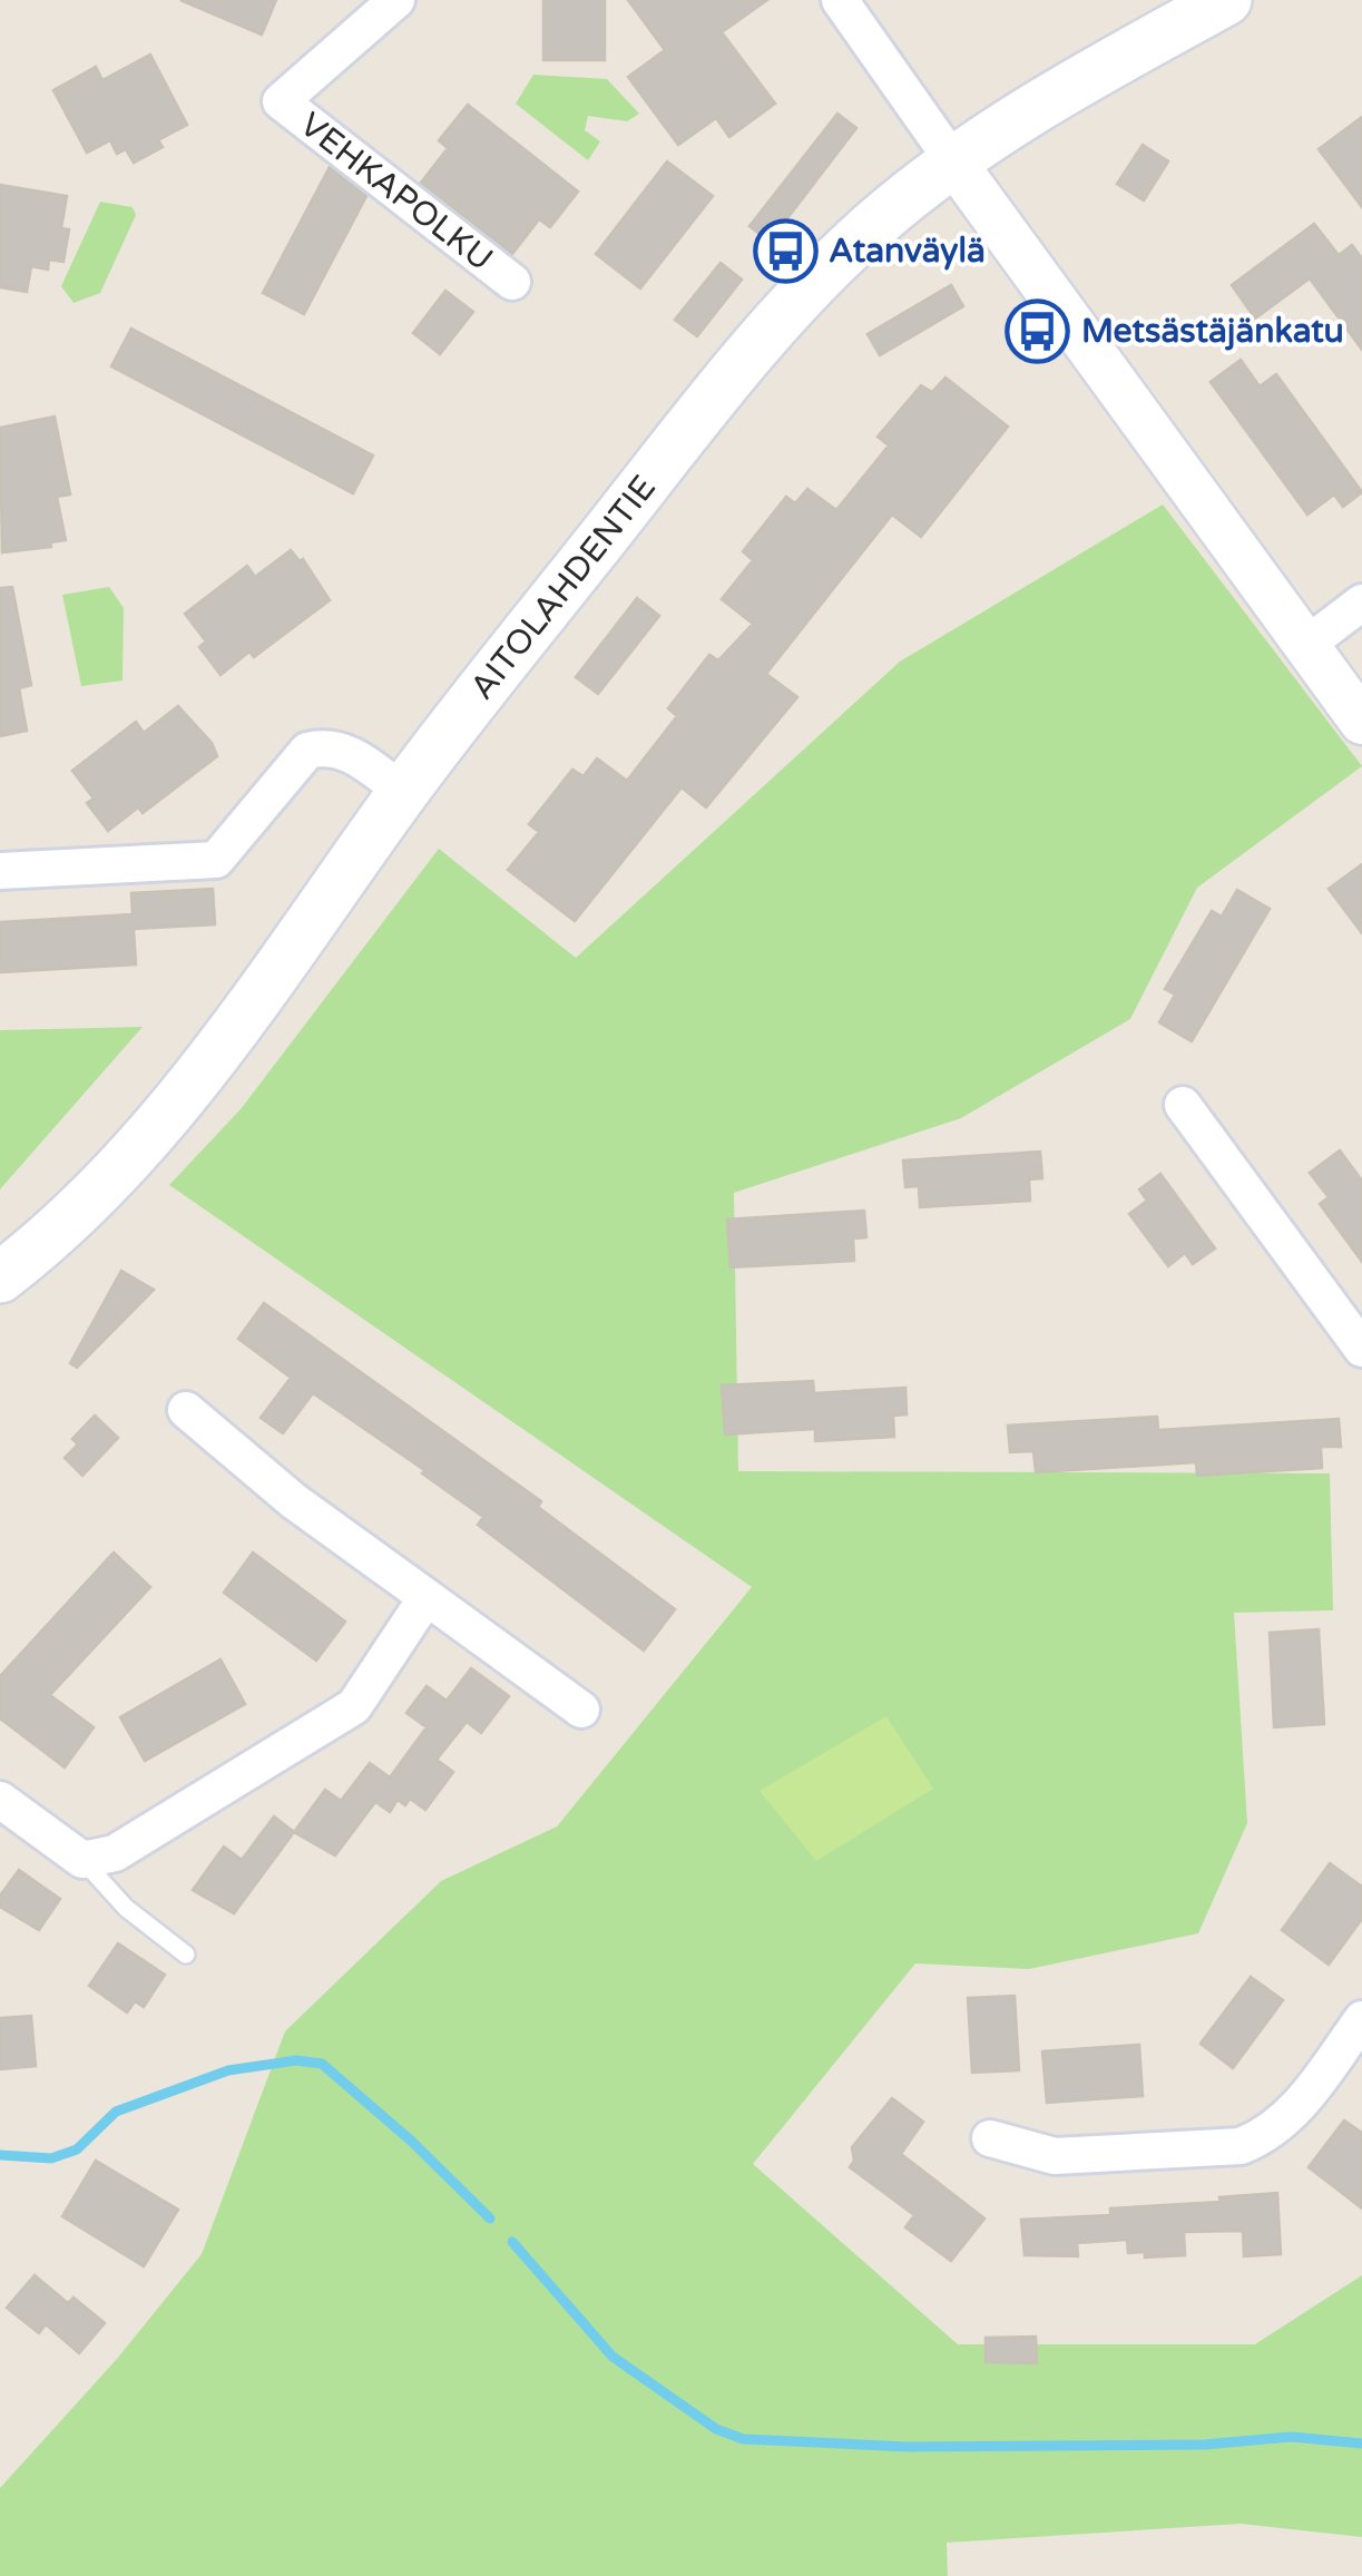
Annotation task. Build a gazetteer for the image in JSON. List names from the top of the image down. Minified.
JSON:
{"streets":{"main road":["AITOLAHDENTIE"],"street":["VEHKAPOLKU"]},"places":{"bus stop":["Atanväylä","Metsästäjänkatu"]}}
